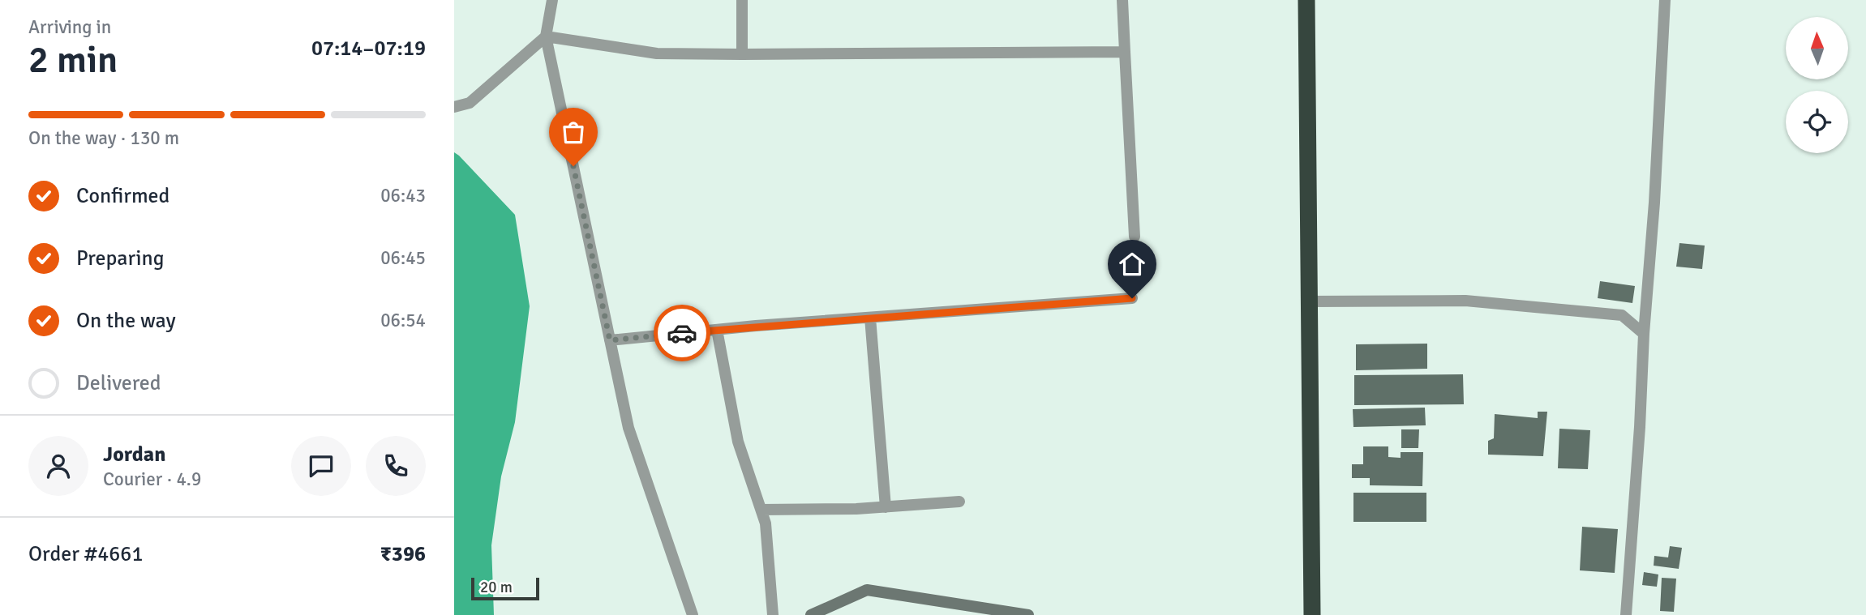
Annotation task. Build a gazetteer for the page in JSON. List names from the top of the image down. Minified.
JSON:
{"scale_bar":"20 m","north":"top","page":{"heading":["2 min","Arriving in","07:14–07:19"],"panel":["Jordan","Courier · 4.9","Order #4661","₹396"],"bar":"On the way · 130 m","list":[["Confirmed","06:43"],["Preparing","06:45"],["On the way","06:54"],"Delivered"],"scale":"20 m"}}
